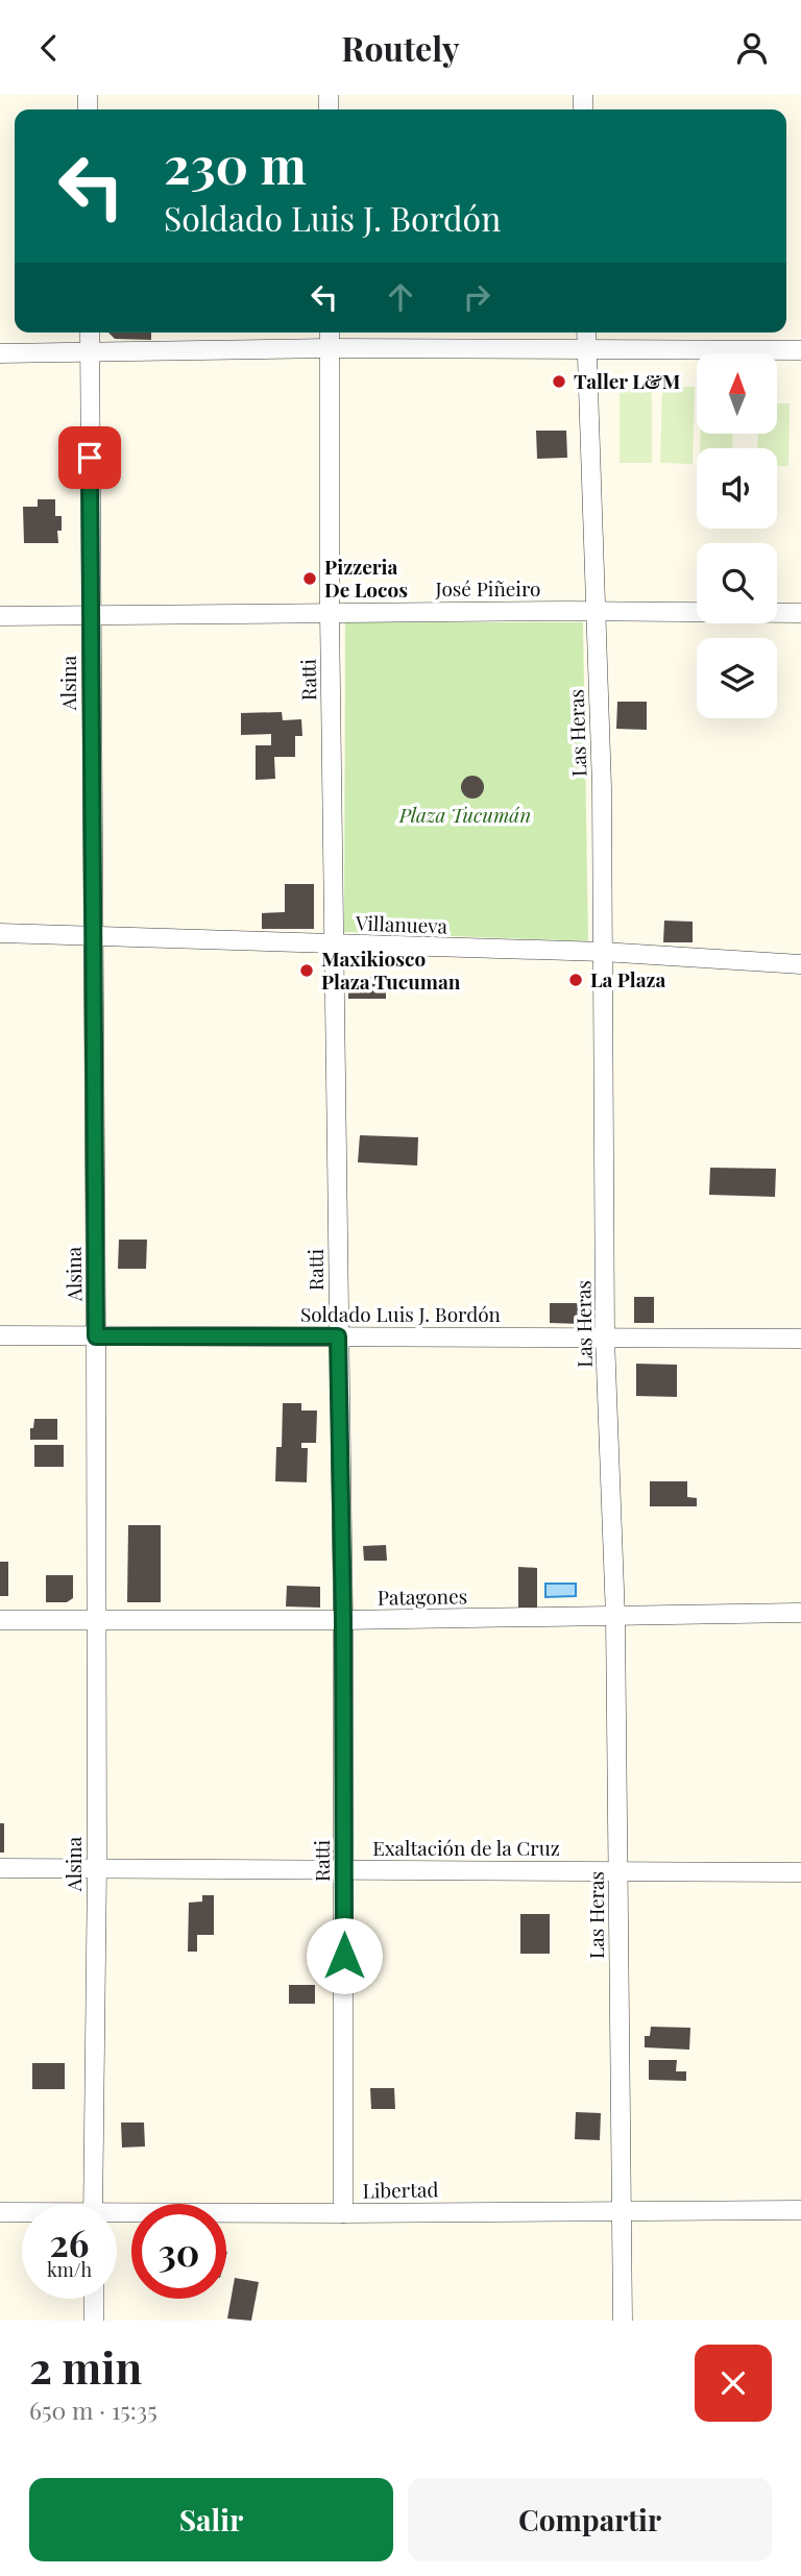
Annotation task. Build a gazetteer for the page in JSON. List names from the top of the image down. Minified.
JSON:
{"streets":{"street":["José Piñeiro","Ratti","Alsina","Las Heras","Villanueva","Soldado Luis J. Bordón","Patagones","Exaltación de la Cruz","Libertad"]},"crossings":[["José Piñeiro","Ratti"],["José Piñeiro","Alsina"],["José Piñeiro","Las Heras"],["Ratti","Villanueva"],["Ratti","Soldado Luis J. Bordón"],["Ratti","Patagones"],["Ratti","Exaltación de la Cruz"],["Ratti","Libertad"],["Alsina","Villanueva"],["Alsina","Soldado Luis J. Bordón"],["Alsina","Patagones"],["Alsina","Exaltación de la Cruz"],["Las Heras","Villanueva"],["Las Heras","Soldado Luis J. Bordón"],["Las Heras","Patagones"],["Las Heras","Exaltación de la Cruz"],["Las Heras","Libertad"]],"parks":["Plaza Tucumán"],"places":["Taller L&M","Pizzeria De Locos","Maxikiosco Plaza Tucuman","La Plaza"],"north":"top","page":{"header":"Routely","turn":["230 m","Soldado Luis J. Bordón"],"speed":"26 km/h","limit":"30","heading":["2 min","650 m · 15:35"],"buttons":["Salir","Compartir"]}}
